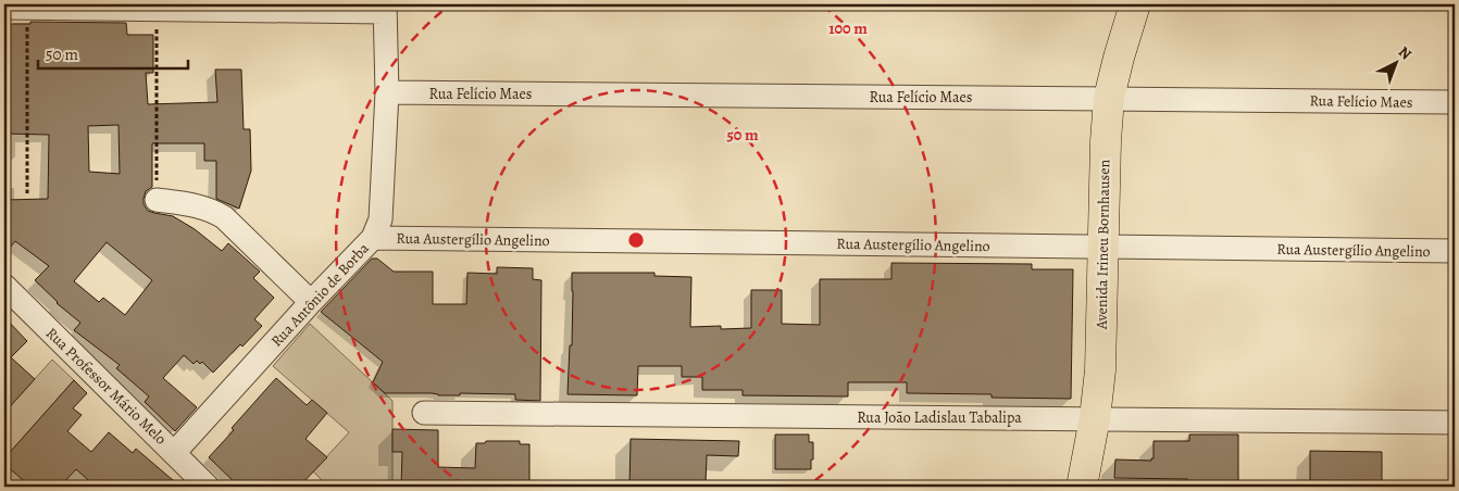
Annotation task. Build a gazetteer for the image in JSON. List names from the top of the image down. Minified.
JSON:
{"streets":{"main road":["Avenida Irineu Bornhausen"],"street":["Rua Felício Maes","Rua Austergílio Angelino","Rua Antônio de Borba","Rua Professor Mário Melo","Rua João Ladislau Tabalipa"]},"crossings":[["Rua Felício Maes","Avenida Irineu Bornhausen"],["Rua Felício Maes","Rua Antônio de Borba"],["Rua Austergílio Angelino","Avenida Irineu Bornhausen"],["Rua Austergílio Angelino","Rua Antônio de Borba"],["Avenida Irineu Bornhausen","Rua João Ladislau Tabalipa"],["Rua Antônio de Borba","Rua Professor Mário Melo"]],"scale_bar":"50 m","north":"top right","rings":["100 m","50 m"]}
